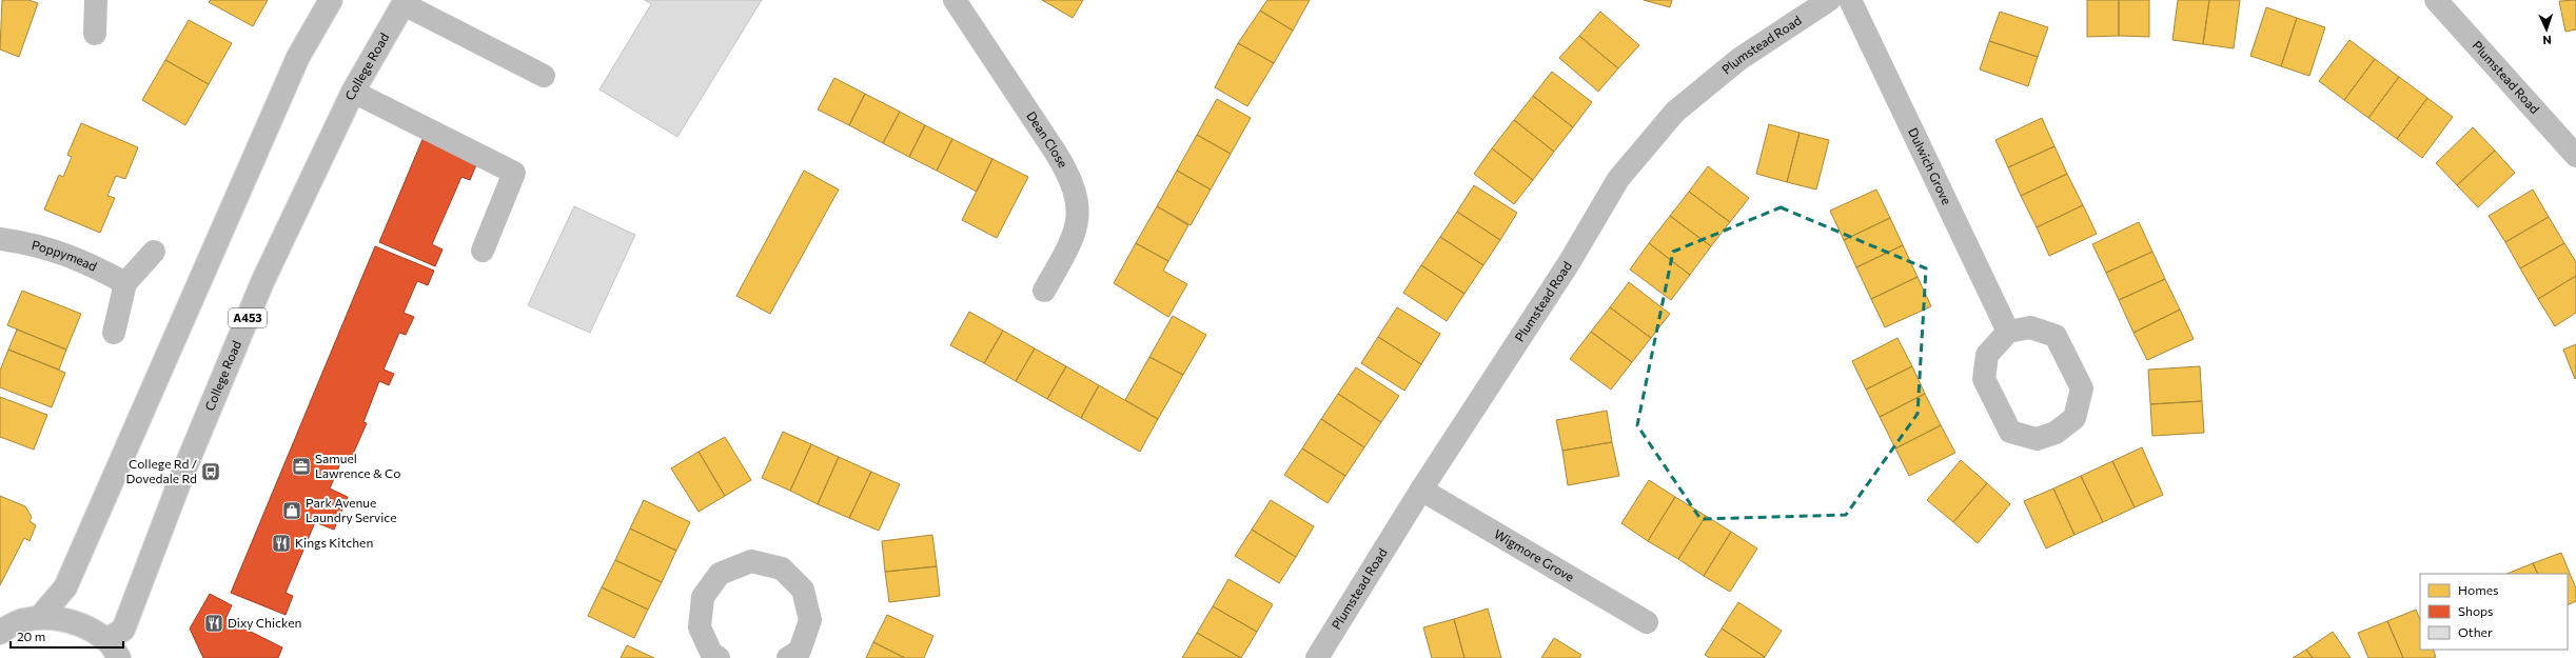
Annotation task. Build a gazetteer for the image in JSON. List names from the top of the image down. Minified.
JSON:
{"streets":{"street":["Plumstead Road","College Road","Dean Close","Dulwich Grove","Poppymead","A453","Wigmore Grove"]},"crossings":[["Plumstead Road","Wigmore Grove"]],"places":{"office":["Samuel Lawrence & Co"],"bus stop":["College Rd / Dovedale Rd"],"shop":["Park Avenue Laundry Service"],"restaurant":["Kings Kitchen","Dixy Chicken"]},"legend":["Homes","Shops","Other"],"scale_bar":"20 m","north":"bottom"}
